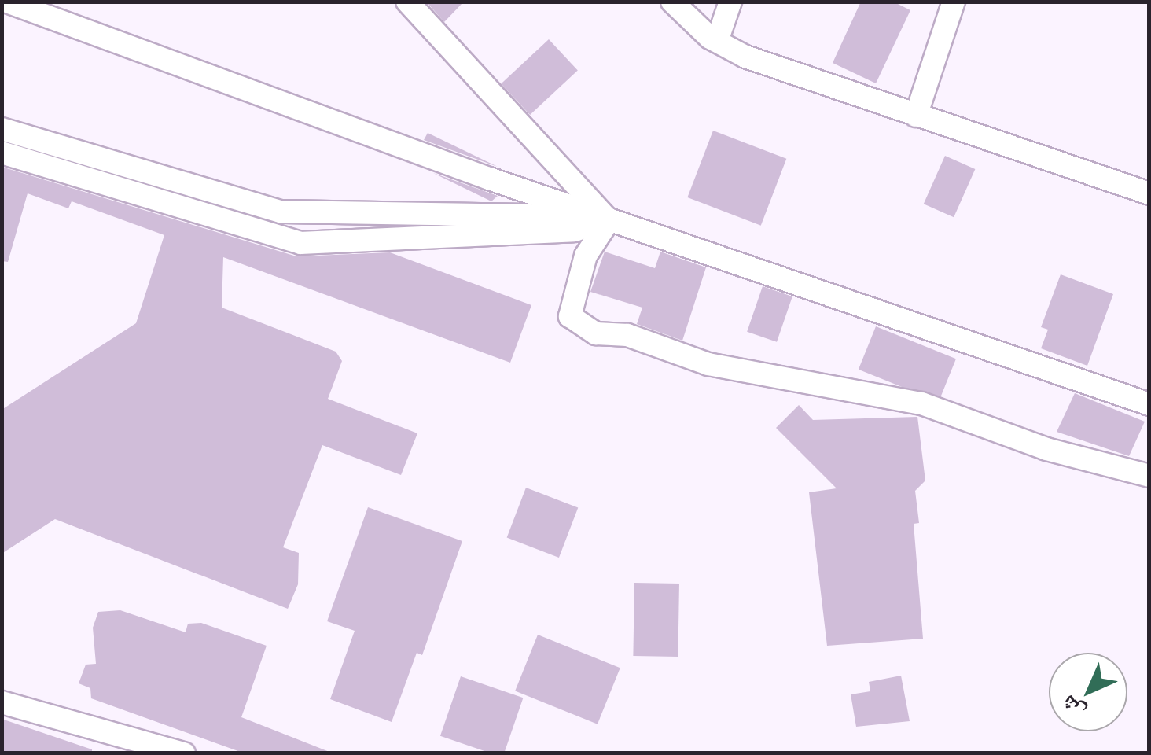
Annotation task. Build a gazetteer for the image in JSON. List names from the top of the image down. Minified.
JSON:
{"north":"bottom left"}
